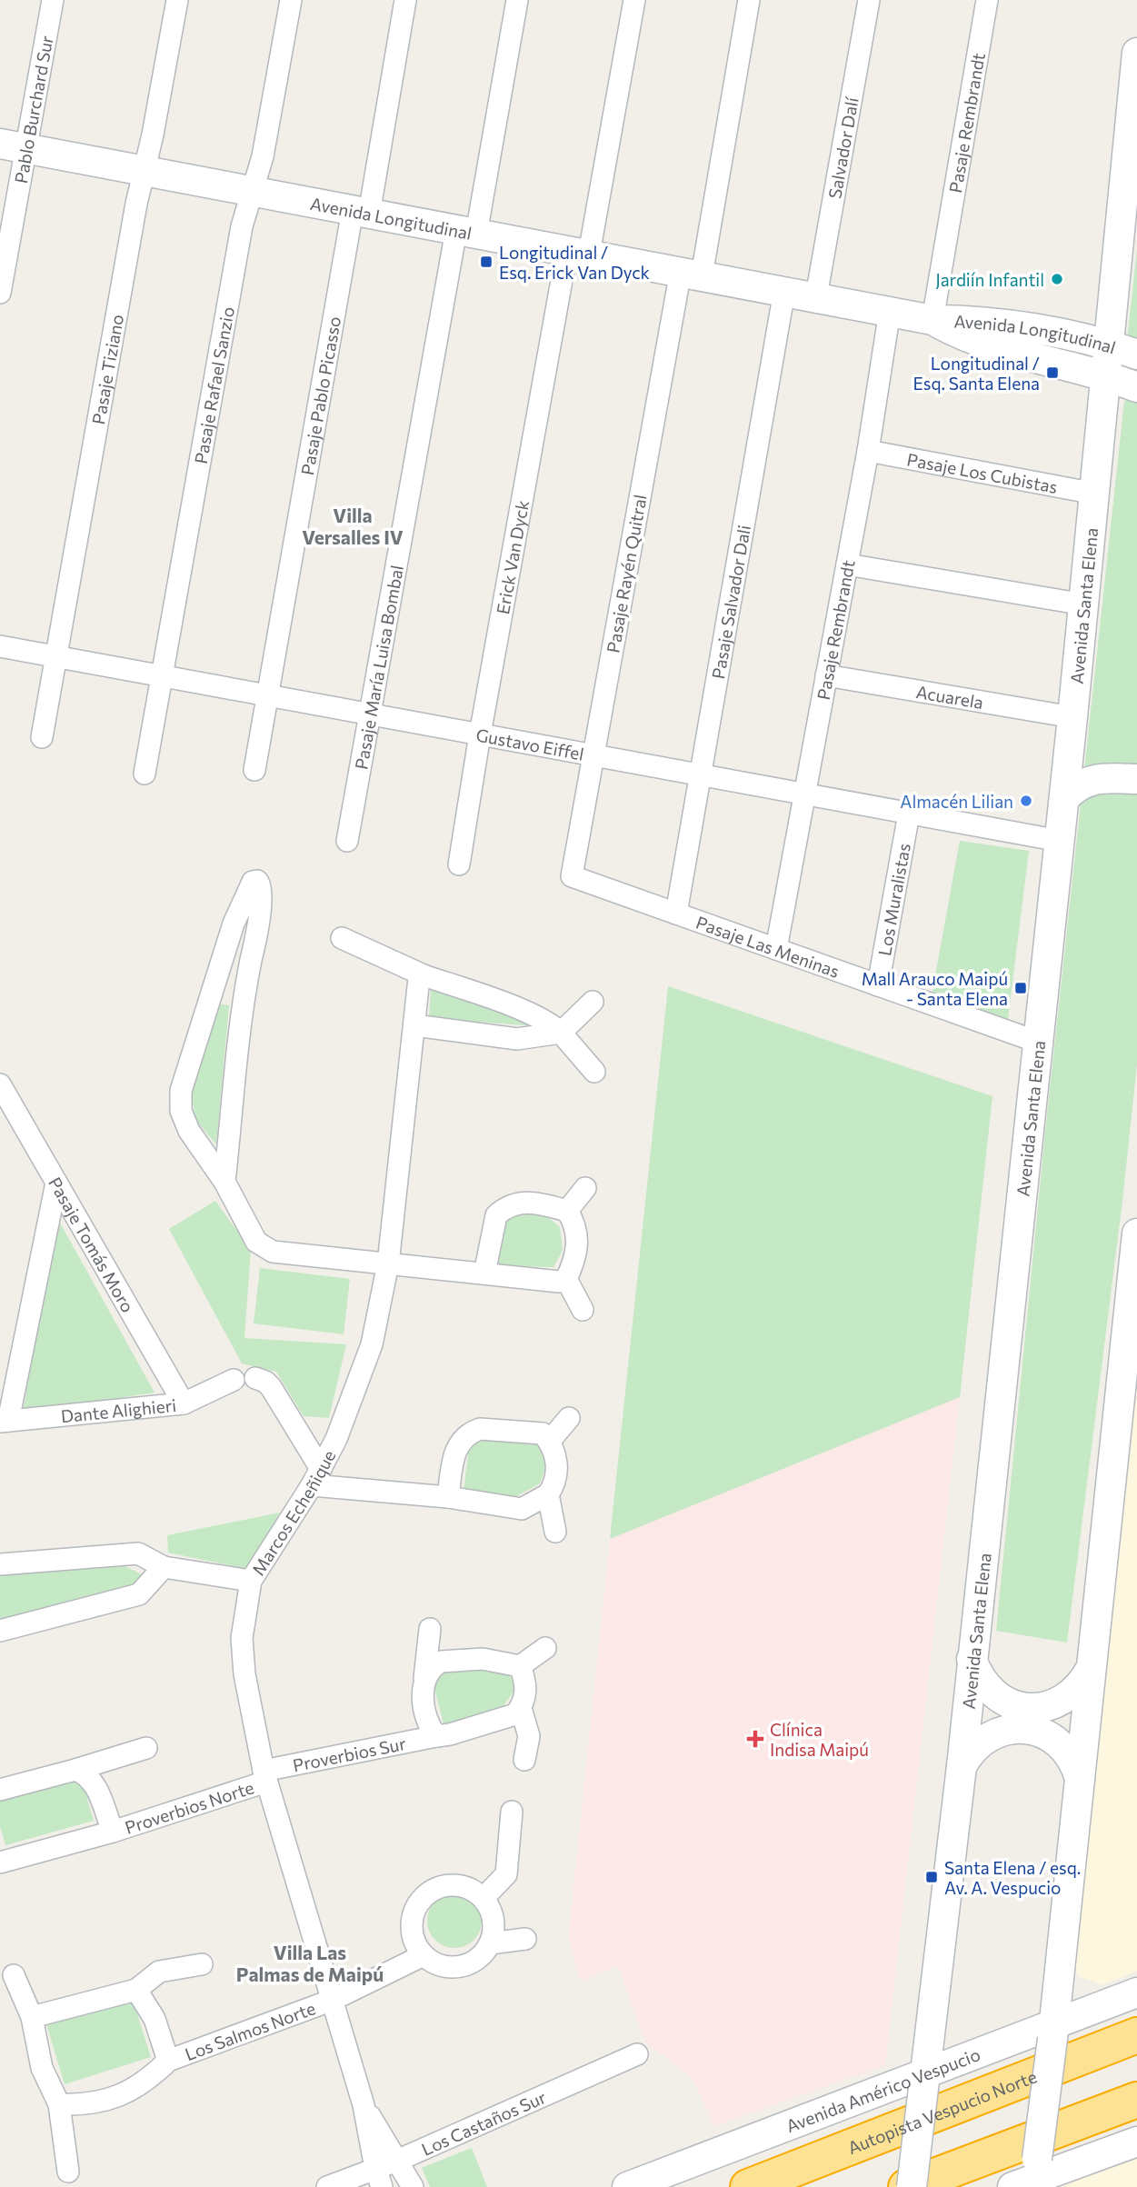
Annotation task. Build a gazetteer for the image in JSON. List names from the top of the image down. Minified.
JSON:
{"streets":{"highway":["Autopista Vespucio Norte"],"main road":["Avenida Longitudinal","Avenida Santa Elena","Avenida Américo Vespucio"],"street":["Pablo Burchard Sur","Pasaje Rembrandt","Salvador Dalí","Pasaje Tiziano","Pasaje Rafael Sanzio","Pasaje Pablo Picasso","Pasaje Los Cubistas","Erick Van Dyck","Pasaje Rayén Quitral","Pasaje Salvador Dali","Pasaje María Luisa Bombal","Acuarela","Gustavo Eiffel","Los Muralistas","Pasaje Las Meninas","Pasaje Tomás Moro","Dante Alighieri","Marcos Echeñique","Proverbios Sur","Proverbios Norte","Los Salmos Norte","Los Castaños Sur"]},"crossings":[["Pablo Burchard Sur","Avenida Longitudinal"],["Pasaje Rembrandt","Avenida Longitudinal"],["Pasaje Rembrandt","Pasaje Los Cubistas"],["Pasaje Rembrandt","Acuarela"],["Pasaje Rembrandt","Gustavo Eiffel"],["Pasaje Rembrandt","Pasaje Las Meninas"],["Salvador Dalí","Avenida Longitudinal"],["Avenida Longitudinal","Pasaje Tiziano"],["Avenida Longitudinal","Pasaje Rafael Sanzio"],["Avenida Longitudinal","Pasaje Pablo Picasso"],["Avenida Longitudinal","Erick Van Dyck"],["Avenida Longitudinal","Pasaje Rayén Quitral"],["Avenida Longitudinal","Pasaje Salvador Dali"],["Avenida Longitudinal","Avenida Santa Elena"],["Avenida Longitudinal","Pasaje María Luisa Bombal"],["Pasaje Tiziano","Gustavo Eiffel"],["Pasaje Rafael Sanzio","Gustavo Eiffel"],["Pasaje Pablo Picasso","Gustavo Eiffel"],["Pasaje Los Cubistas","Avenida Santa Elena"],["Erick Van Dyck","Gustavo Eiffel"],["Pasaje Rayén Quitral","Gustavo Eiffel"],["Pasaje Rayén Quitral","Pasaje Las Meninas"],["Pasaje Salvador Dali","Gustavo Eiffel"],["Pasaje Salvador Dali","Pasaje Las Meninas"],["Avenida Santa Elena","Acuarela"],["Avenida Santa Elena","Gustavo Eiffel"],["Avenida Santa Elena","Pasaje Las Meninas"],["Avenida Santa Elena","Avenida Américo Vespucio"],["Pasaje María Luisa Bombal","Gustavo Eiffel"],["Gustavo Eiffel","Los Muralistas"],["Los Muralistas","Pasaje Las Meninas"],["Pasaje Tomás Moro","Dante Alighieri"],["Marcos Echeñique","Proverbios Sur"],["Marcos Echeñique","Proverbios Norte"],["Marcos Echeñique","Los Salmos Norte"],["Marcos Echeñique","Los Castaños Sur"],["Proverbios Sur","Proverbios Norte"]],"districts":["Villa Versalles IV","Villa Las Palmas de Maipú"],"places":{"transit":["Longitudinal / Esq. Erick Van Dyck","Longitudinal / Esq. Santa Elena","Mall Arauco Maipú - Santa Elena","Santa Elena / esq. Av. A. Vespucio"],"other":["Jardiín Infantil","Almacén Lilian"],"health":["Clínica Indisa Maipú"]}}
